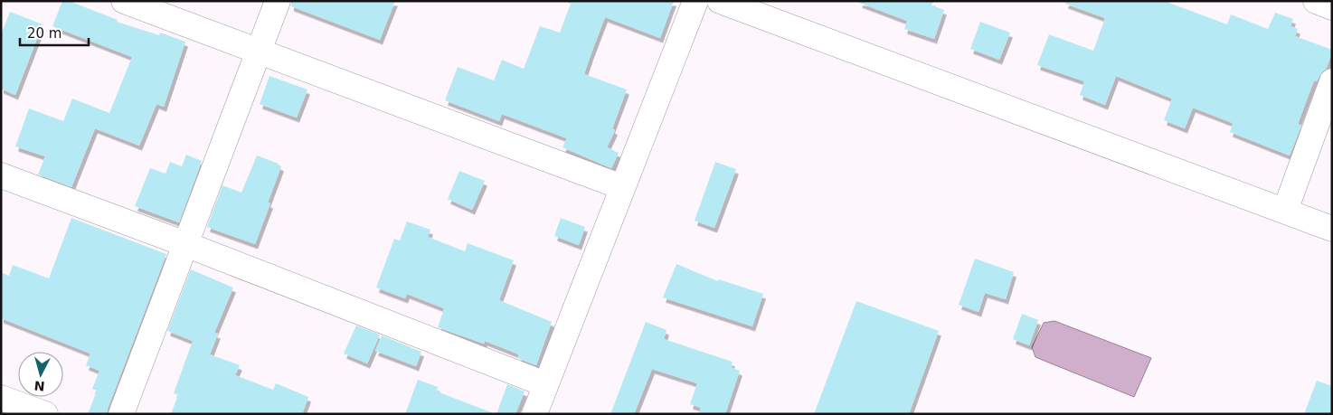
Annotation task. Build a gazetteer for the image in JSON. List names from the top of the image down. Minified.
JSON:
{"scale_bar":"20 m","north":"bottom"}
